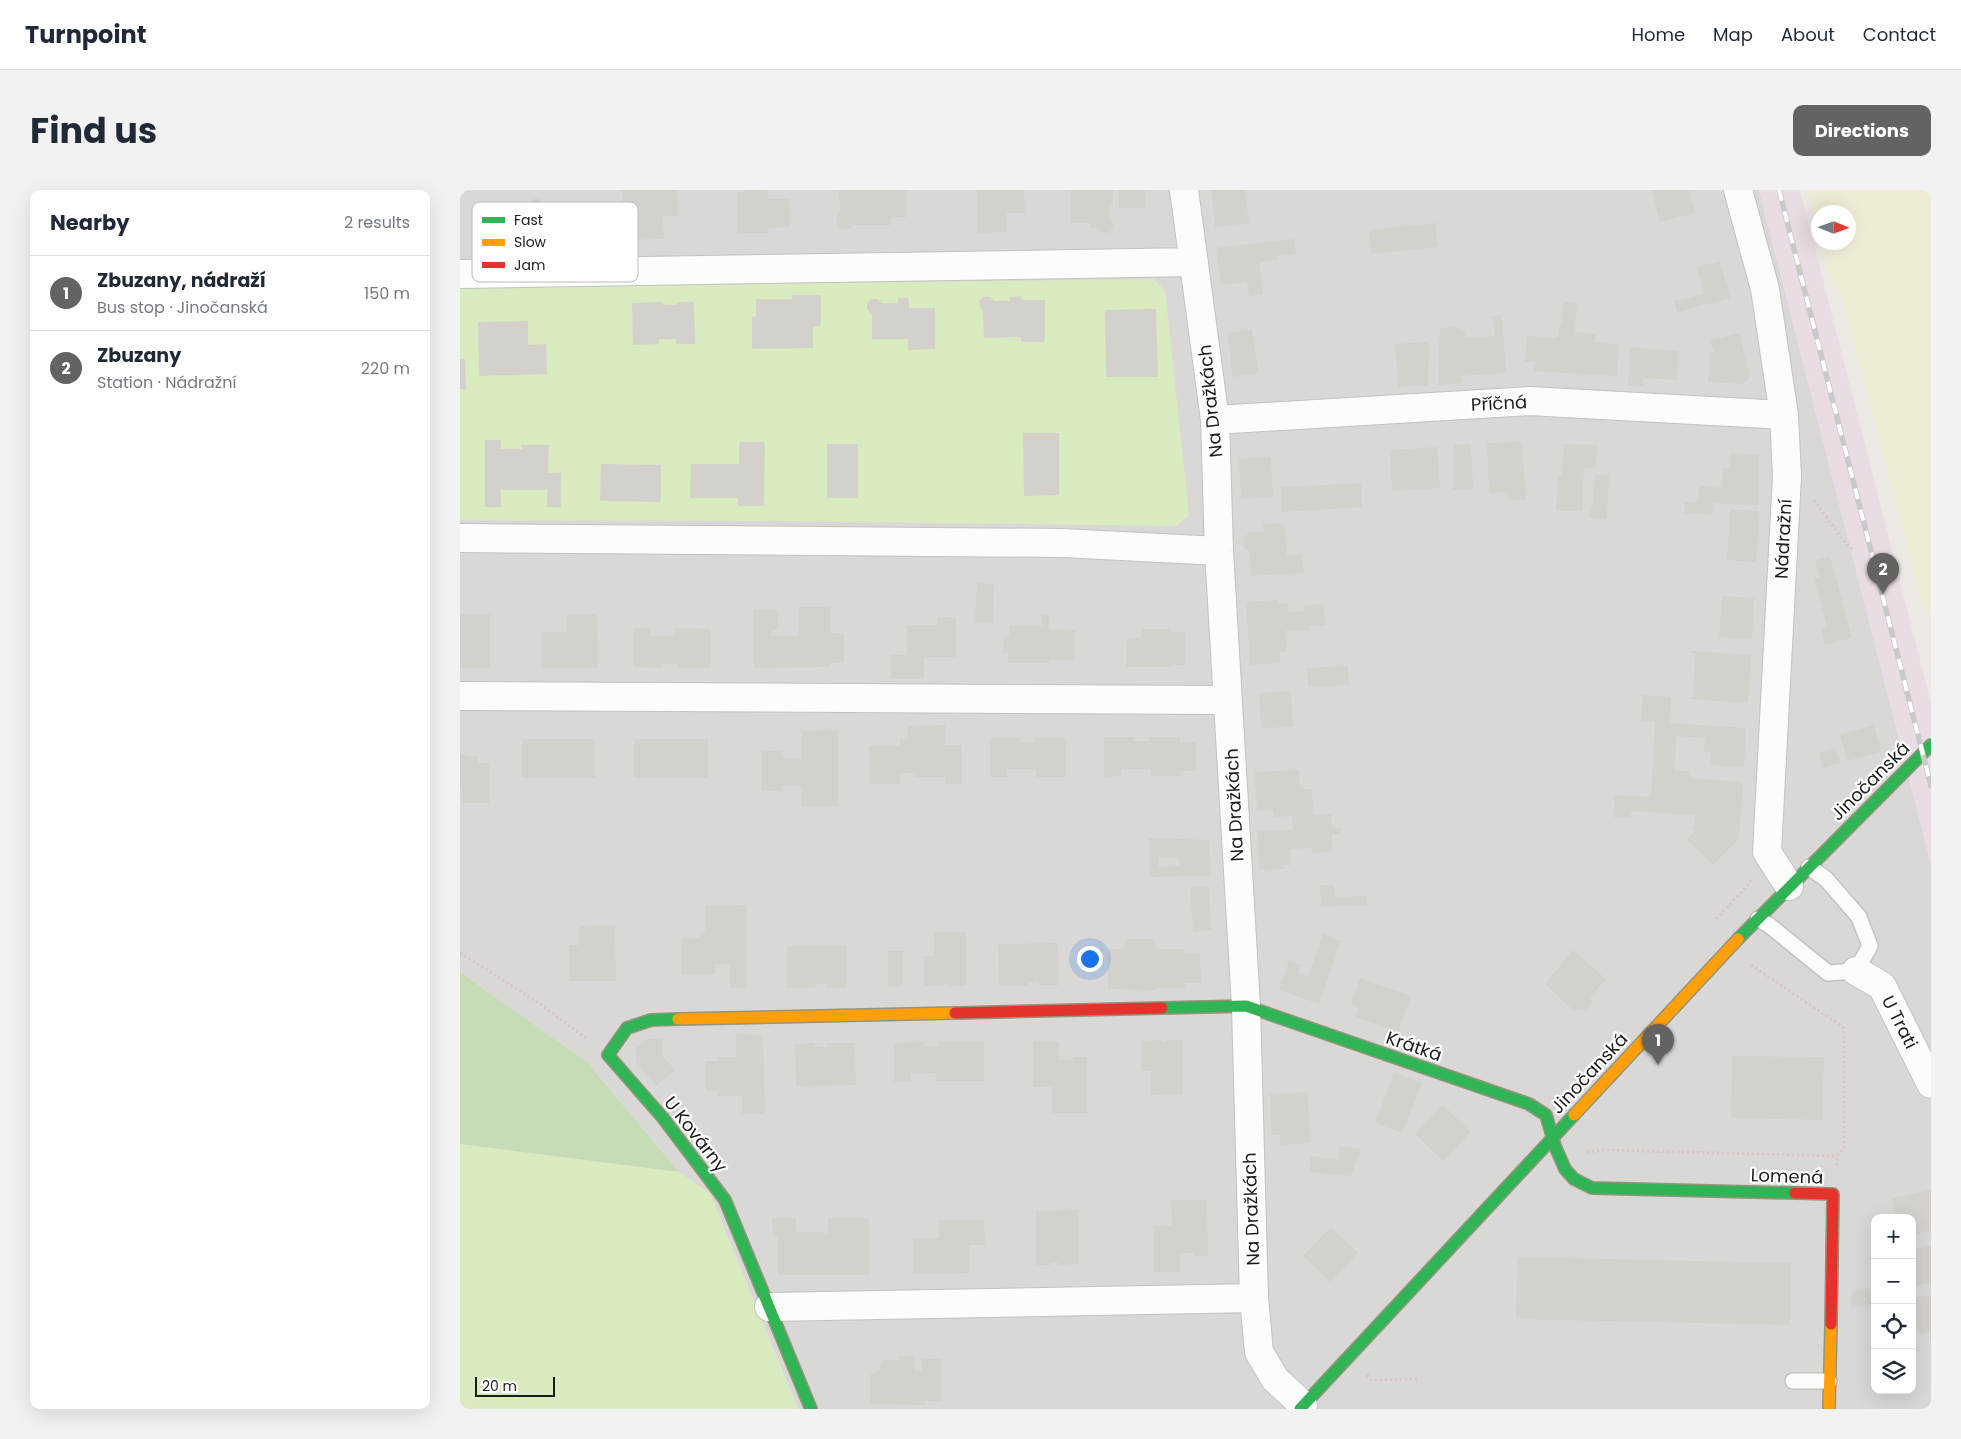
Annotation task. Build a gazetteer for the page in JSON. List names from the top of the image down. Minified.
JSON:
{"streets":{"street":["Na Dražkách","Příčná","Nádražní","Jinočanská","U Trati","Krátká","U Kovárny","Lomená"]},"crossings":[["Na Dražkách","Příčná"],["Na Dražkách","Jinočanská"],["Na Dražkách","Krátká"],["Příčná","Nádražní"],["Jinočanská","Krátká"],["Jinočanská","Lomená"],["Krátká","Lomená"]],"legend":["Fast","Slow","Jam"],"scale_bar":"20 m","north":"right","page":{"header":"Turnpoint","nav":["Home","Map","About","Contact"],"title":"Find us","buttons":"Directions","heading":["Nearby","2 results"],"list":[{"mark":"1","name":"Zbuzany, nádraží","note":"Bus stop · Jinočanská","value":"150 m"},{"mark":"2","name":"Zbuzany","note":"Station · Nádražní","value":"220 m"}],"pins":["2","1"],"map_buttons":["+","−"],"scale":"20 m"}}
